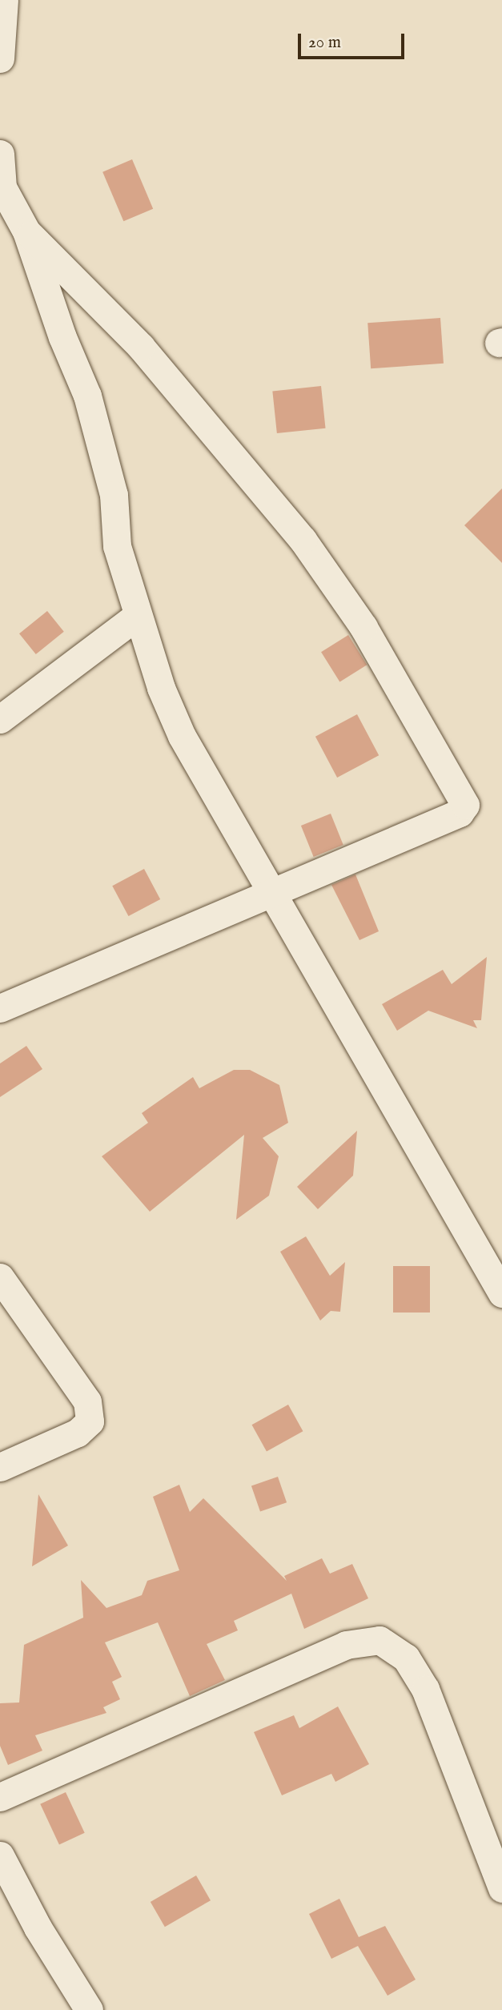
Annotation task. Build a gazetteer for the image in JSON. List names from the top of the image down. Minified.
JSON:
{"scale_bar":"20 m"}
